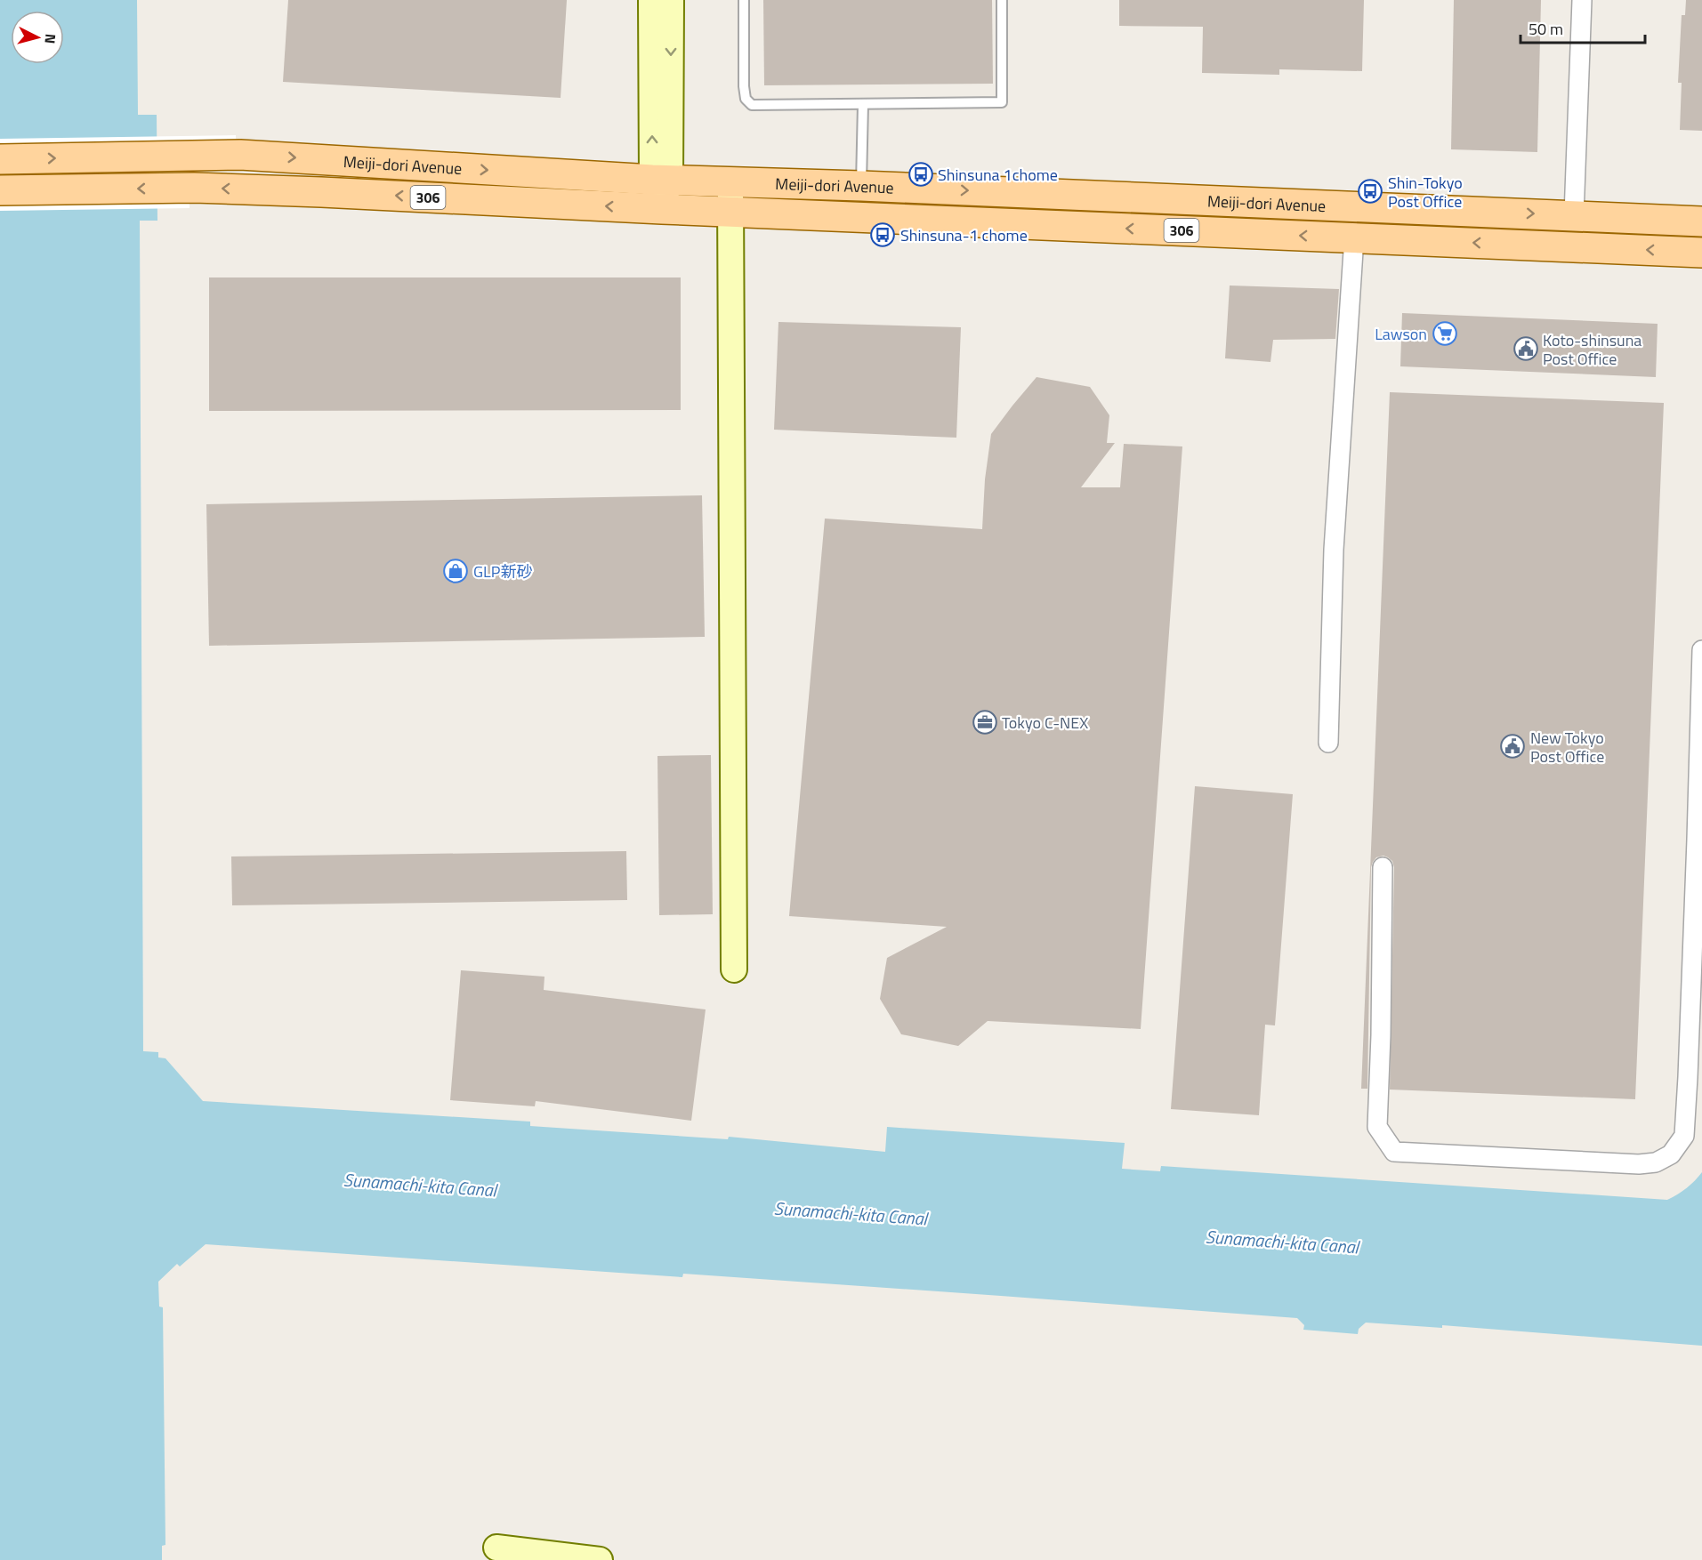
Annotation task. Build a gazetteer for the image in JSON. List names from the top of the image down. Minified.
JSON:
{"streets":{"main road":["Meiji-dori Avenue","306"]},"water":["Sunamachi-kita Canal"],"places":{"bus stop":["Shinsuna 1chome","Shin-Tokyo Post Office","Shinsuna-1 chome"],"supermarket":["Lawson"],"public building":["Koto-shinsuna Post Office","New Tokyo Post Office"],"shop":["GLP新砂"],"office":["Tokyo C-NEX"]},"scale_bar":"50 m","north":"right"}
